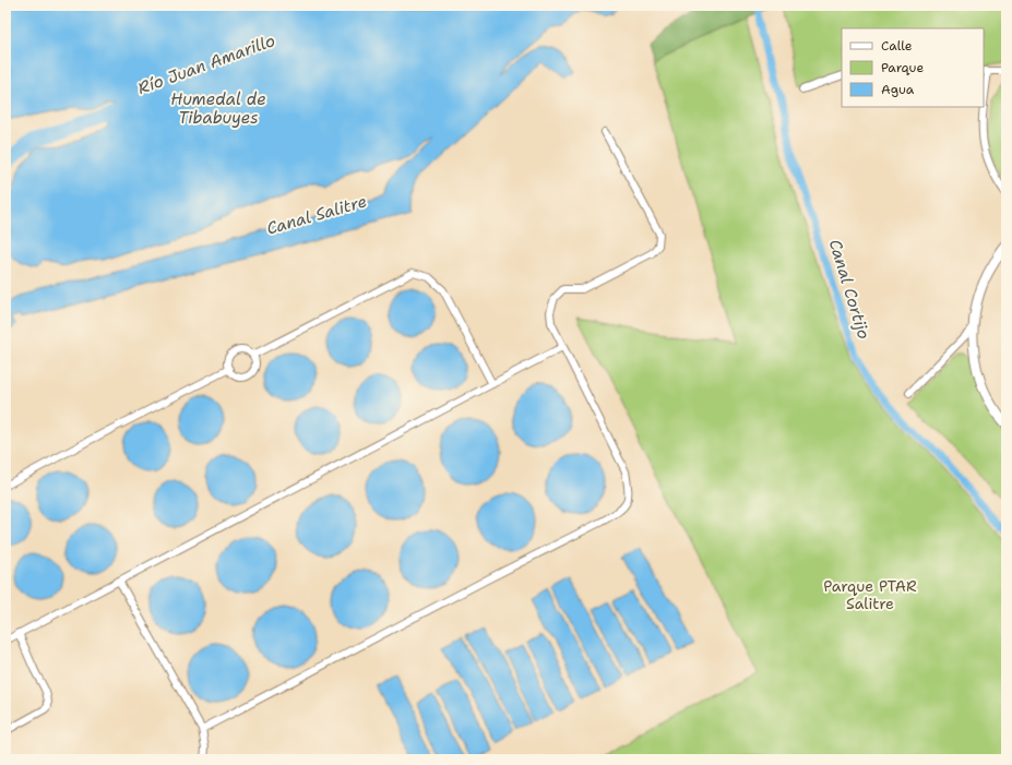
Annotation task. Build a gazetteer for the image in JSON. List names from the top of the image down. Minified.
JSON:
{"water":["Río Juan Amarillo","Humedal de Tibabuyes","Canal Salitre","Canal Cortijo"],"parks":["Parque PTAR Salitre"],"legend":["Calle","Parque","Agua"]}
